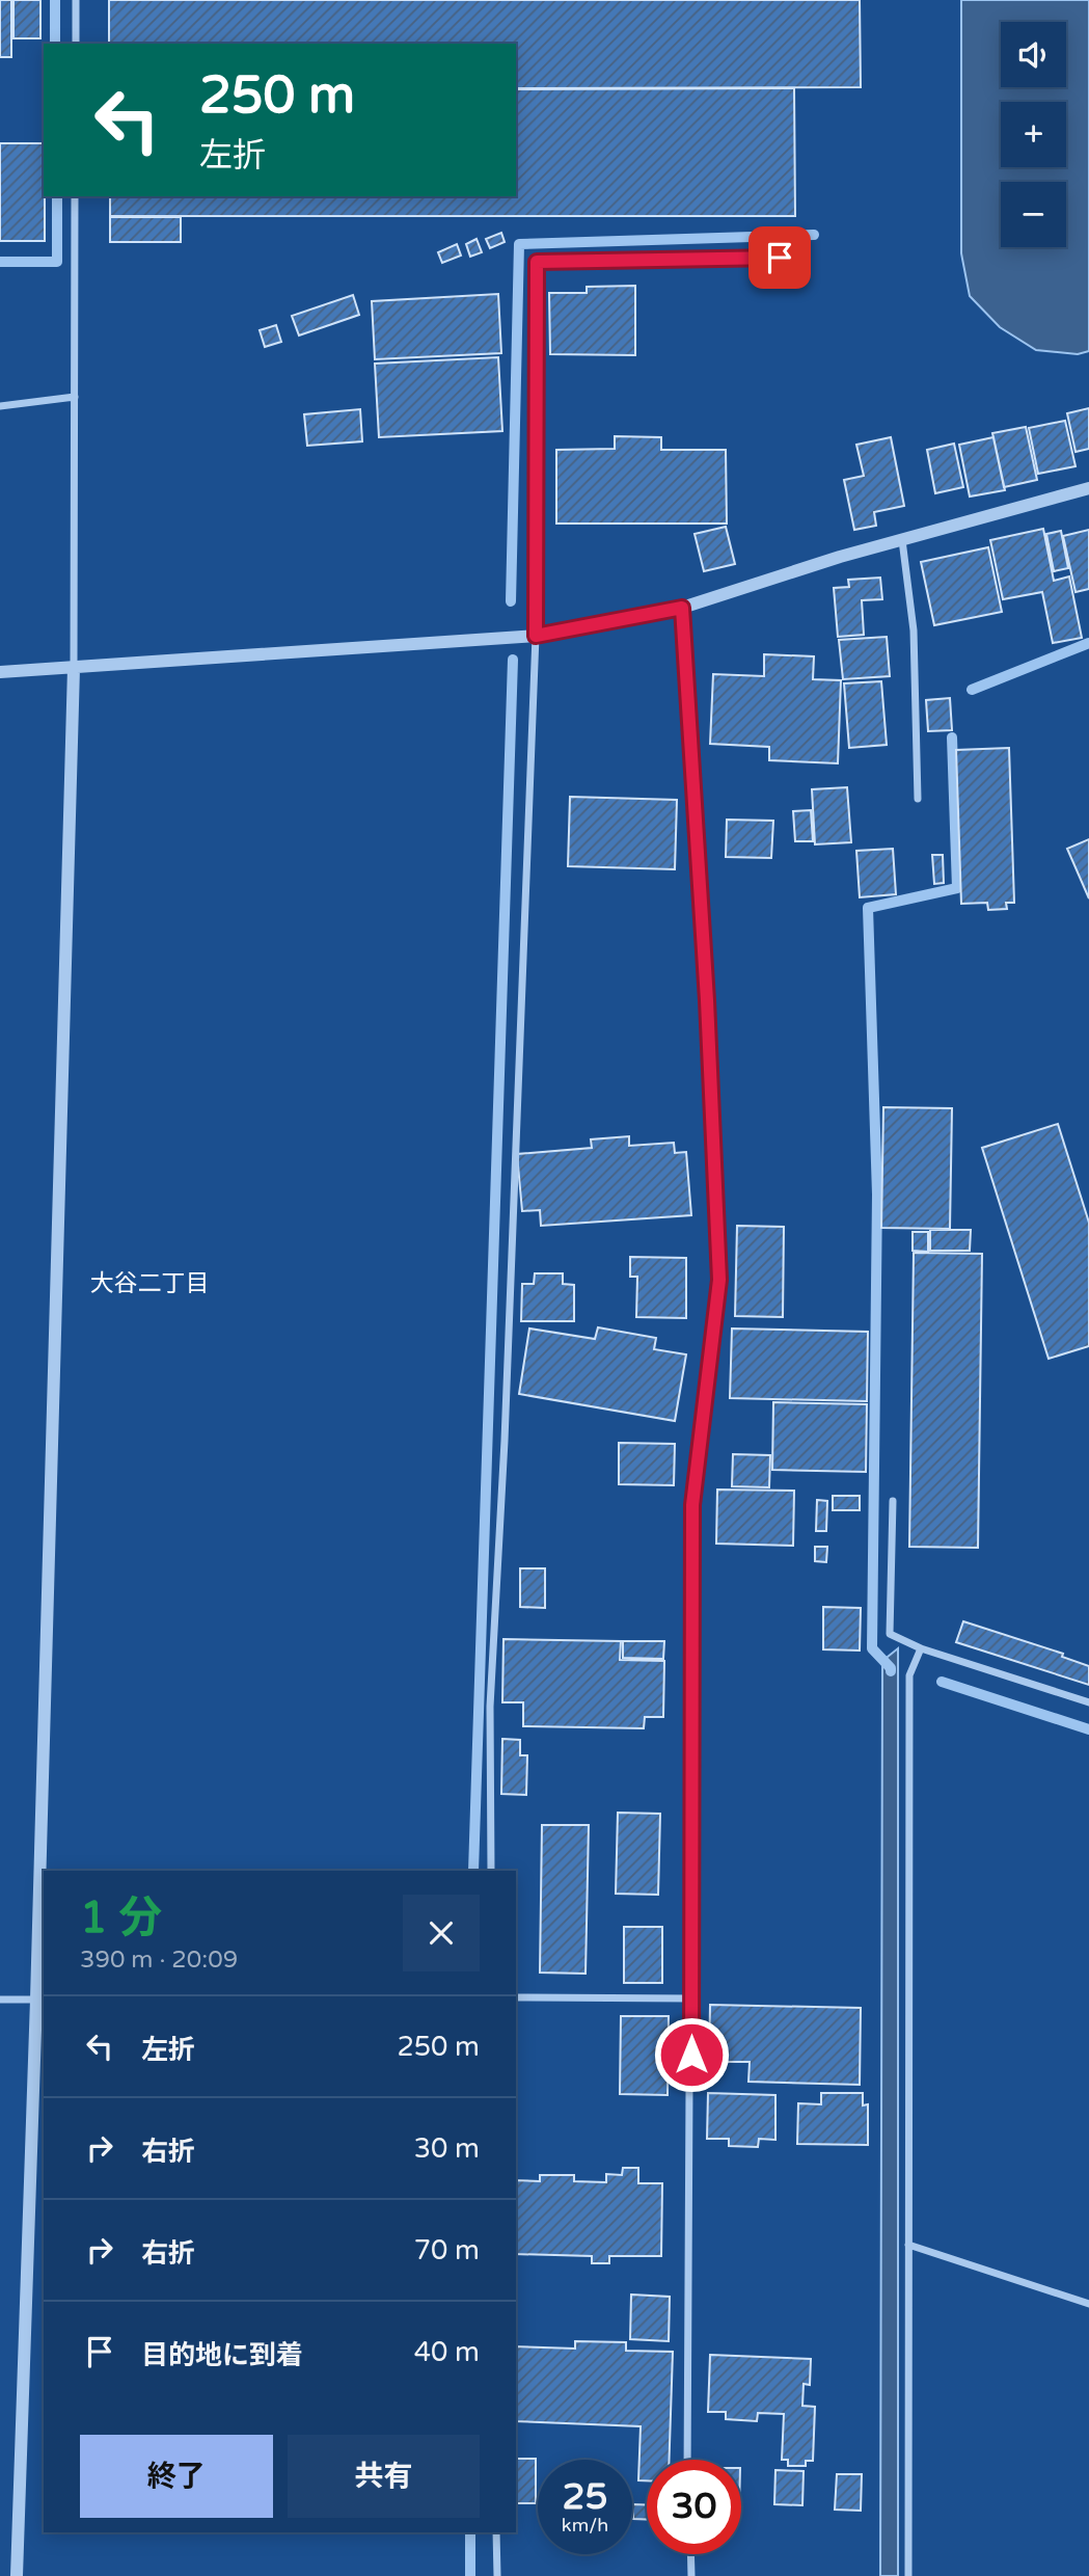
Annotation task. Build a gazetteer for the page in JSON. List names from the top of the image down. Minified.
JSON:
{"districts":["大谷二丁目"],"page":{"map_buttons":["+","−"],"turn":["250 m","左折"],"heading":["1 分","390 m · 20:09"],"list":[{"name":"左折","value":"250 m"},{"name":"右折","value":"30 m"},{"name":"右折","value":"70 m"},{"name":"目的地に到着","value":"40 m"}],"buttons":["終了","共有"],"speed":"25 km/h","limit":"30"}}
